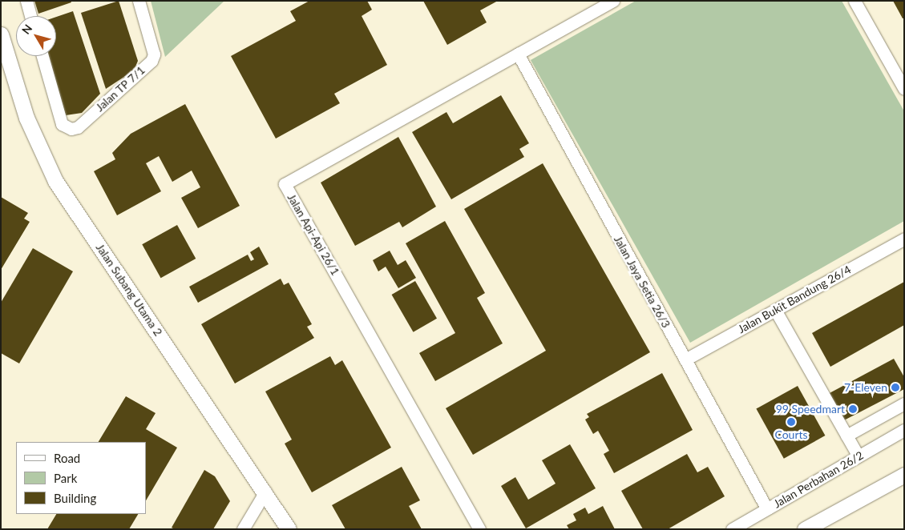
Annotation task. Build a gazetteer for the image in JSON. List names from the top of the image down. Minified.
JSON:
{"streets":{"main road":["Jalan Subang Utama 2"],"street":["Jalan TP 7/1","Jalan Api-Api 26/1","Jalan Jaya Setia 26/3","Jalan Bukit Bandung 26/4","Jalan Perbahan 26/2"]},"crossings":[["Jalan Api-Api 26/1","Jalan Jaya Setia 26/3"],["Jalan Jaya Setia 26/3","Jalan Bukit Bandung 26/4"],["Jalan Jaya Setia 26/3","Jalan Perbahan 26/2"]],"places":["7-Eleven","99 Speedmart","Courts"],"legend":["Road","Park","Building"],"north":"top left"}
